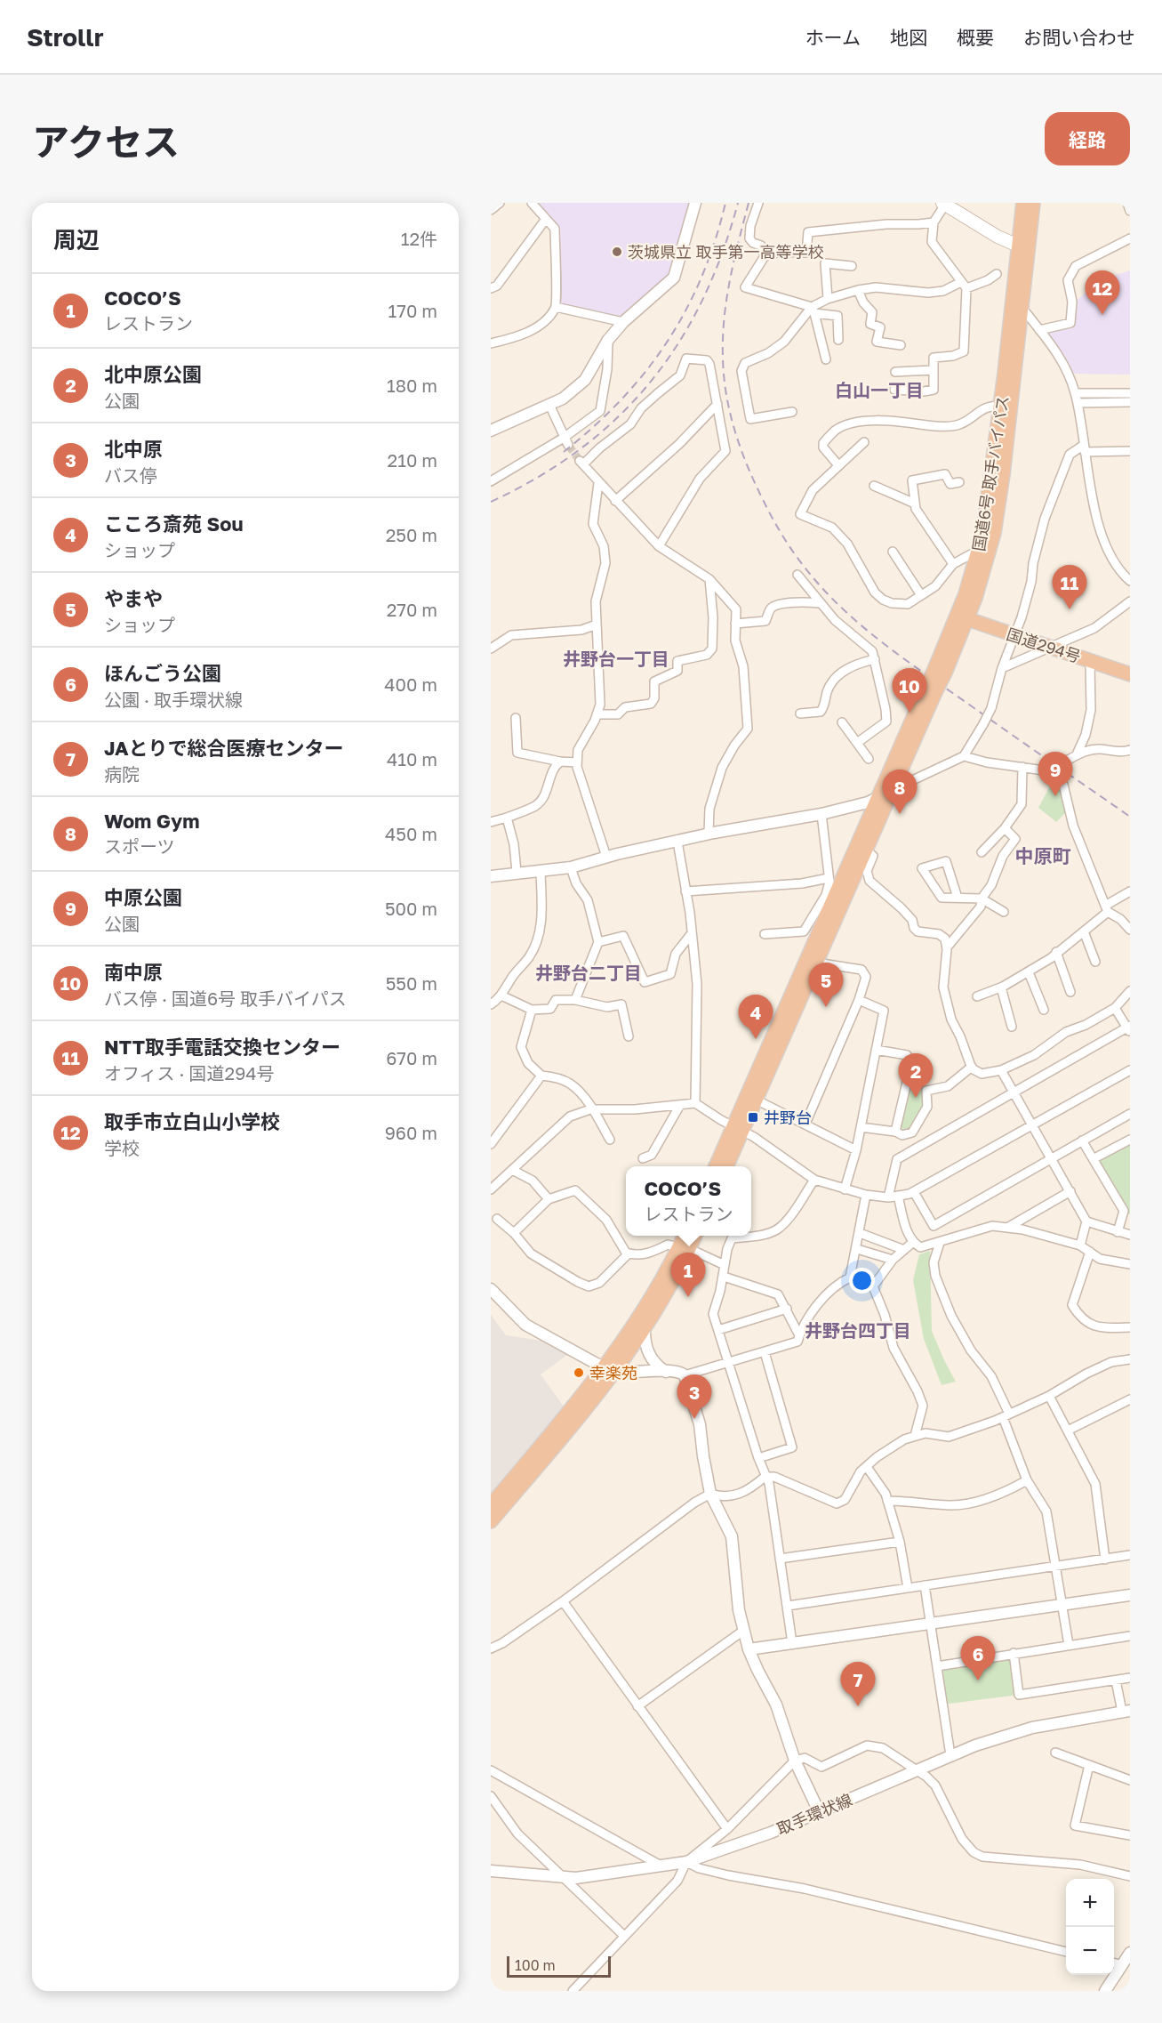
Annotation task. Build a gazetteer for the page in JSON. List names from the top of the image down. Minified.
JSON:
{"streets":{"highway":["国道6号 取手バイパス","国道294号"],"street":["取手環状線"]},"crossings":[["国道6号 取手バイパス","国道294号"]],"districts":["白山一丁目","井野台一丁目","中原町","井野台二丁目","井野台四丁目"],"places":{"other":["茨城県立 取手第一高等学校","幸楽苑"],"transit":["井野台"]},"scale_bar":"100 m","page":{"header":"Strollr","nav":["ホーム","地図","概要","お問い合わせ"],"title":"アクセス","buttons":"経路","heading":["周辺","12件"],"pins":["12","11","10","9","8","5","4","2","1","3","6","7"],"list":[{"mark":"1","name":"COCO’S","note":"レストラン","value":"170 m"},{"mark":"2","name":"北中原公園","note":"公園","value":"180 m"},{"mark":"3","name":"北中原","note":"バス停","value":"210 m"},{"mark":"4","name":"こころ斎苑 Sou","note":"ショップ","value":"250 m"},{"mark":"5","name":"やまや","note":"ショップ","value":"270 m"},{"mark":"6","name":"ほんごう公園","note":"公園 · 取手環状線","value":"400 m"},{"mark":"7","name":"JAとりで総合医療センター","note":"病院","value":"410 m"},{"mark":"8","name":"Wom Gym","note":"スポーツ","value":"450 m"},{"mark":"9","name":"中原公園","note":"公園","value":"500 m"},{"mark":"10","name":"南中原","note":"バス停 · 国道6号 取手バイパス","value":"550 m"},{"mark":"11","name":"NTT取手電話交換センター","note":"オフィス · 国道294号","value":"670 m"},{"mark":"12","name":"取手市立白山小学校","note":"学校","value":"960 m"}],"popup":["COCO’S","レストラン"],"map_buttons":["+","−"],"scale":"100 m"}}
